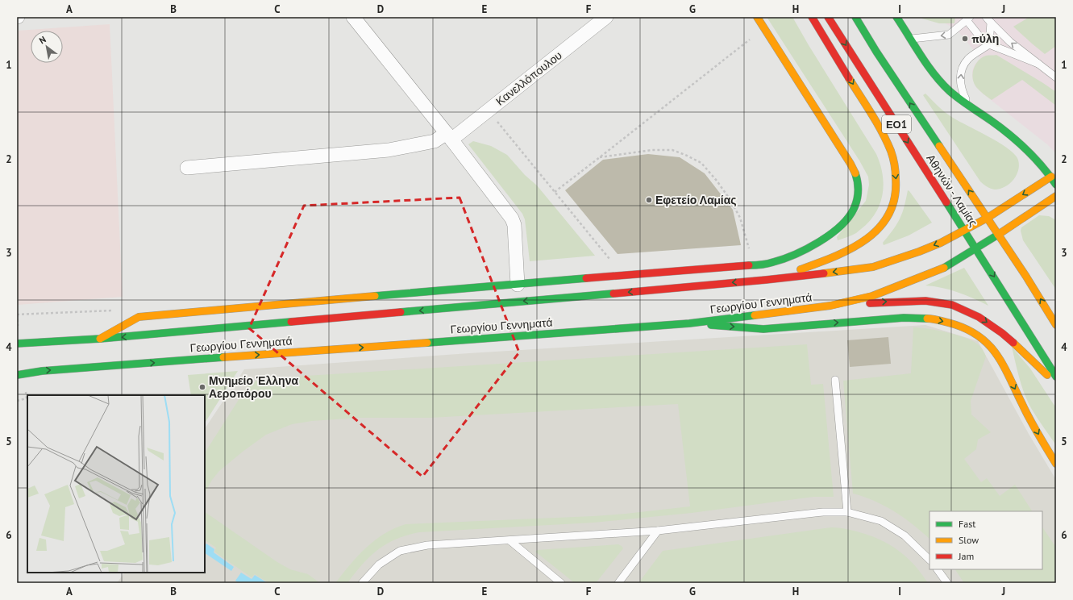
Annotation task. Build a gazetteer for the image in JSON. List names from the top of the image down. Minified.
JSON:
{"streets":{"main road":["ΕΟ1","Αθηνών - Λαμίας","Γεωργίου Γεννηματά"],"street":["Κανελλόπουλου"]},"crossings":[["Αθηνών - Λαμίας","Γεωργίου Γεννηματά"]],"places":["πύλη","Εφετείο Λαμίας","Μνημείο Έλληνα Αεροπόρου"],"legend":["Fast","Slow","Jam"],"north":"top left","grid":{"columns":["A","B","C","D","E","F","G","H","I","J"],"rows":["1","2","3","4","5","6"]}}
